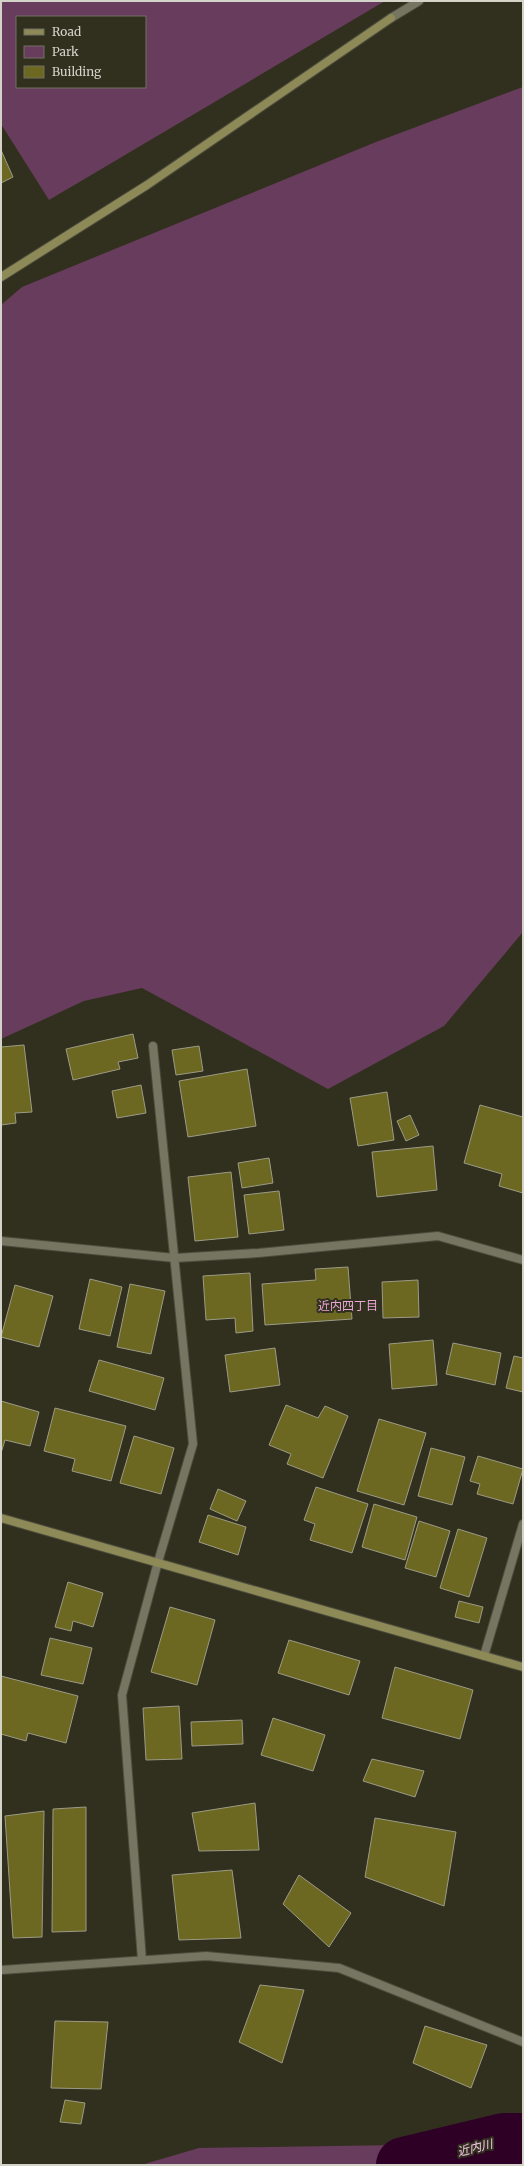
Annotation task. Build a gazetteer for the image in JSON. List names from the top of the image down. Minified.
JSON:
{"districts":["近内四丁目"],"water":["近内川"],"legend":["Road","Park","Building"]}
